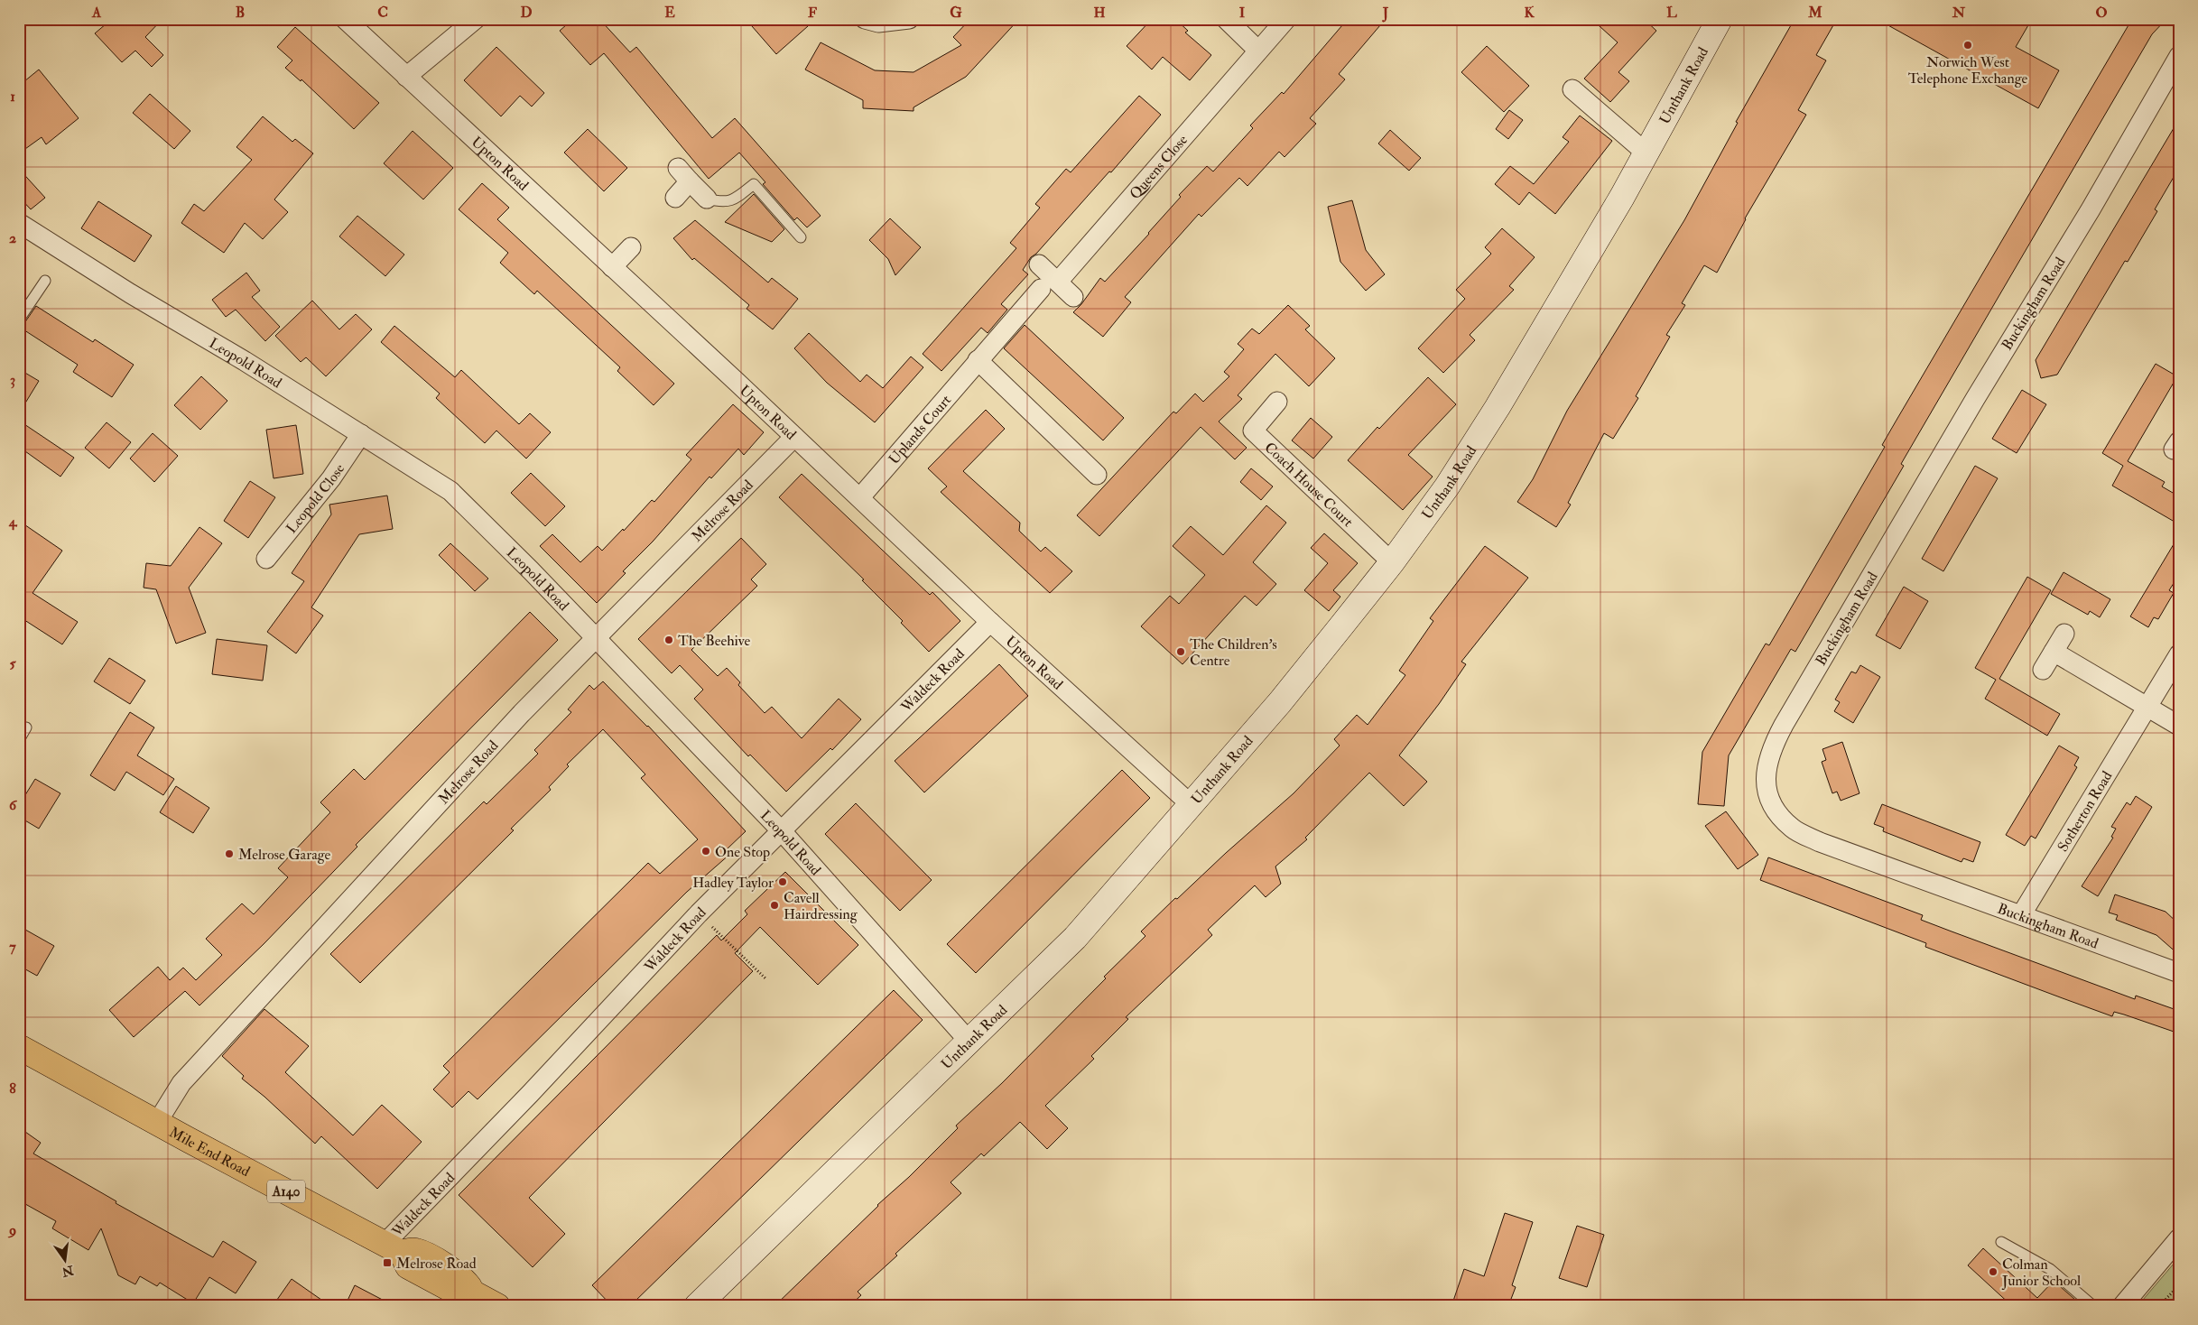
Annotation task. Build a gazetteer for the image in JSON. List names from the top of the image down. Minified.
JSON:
{"streets":{"highway":["Mile End Road","A140"],"street":["Unthank Road","Upton Road","Queens Close","Buckingham Road","Leopold Road","Uplands Court","Coach House Court","Leopold Close","Melrose Road","Waldeck Road","Sotherton Road"]},"crossings":[["Unthank Road","Upton Road"],["Unthank Road","Leopold Road"],["Unthank Road","Coach House Court"],["Upton Road","Uplands Court"],["Upton Road","Melrose Road"],["Upton Road","Waldeck Road"],["Queens Close","Uplands Court"],["Buckingham Road","Sotherton Road"],["Leopold Road","Leopold Close"],["Leopold Road","Melrose Road"],["Leopold Road","Waldeck Road"],["Melrose Road","Mile End Road"],["Waldeck Road","Mile End Road"]],"places":{"other":["Norwich West Telephone Exchange","The Beehive","The Children's Centre","One Stop","Melrose Garage","Hadley Taylor","Cavell Hairdressing","Colman Junior School"],"transit":["Melrose Road"]},"north":"bottom","grid":{"columns":["A","B","C","D","E","F","G","H","I","J","K","L","M","N","O"],"rows":["1","2","3","4","5","6","7","8","9"]}}
